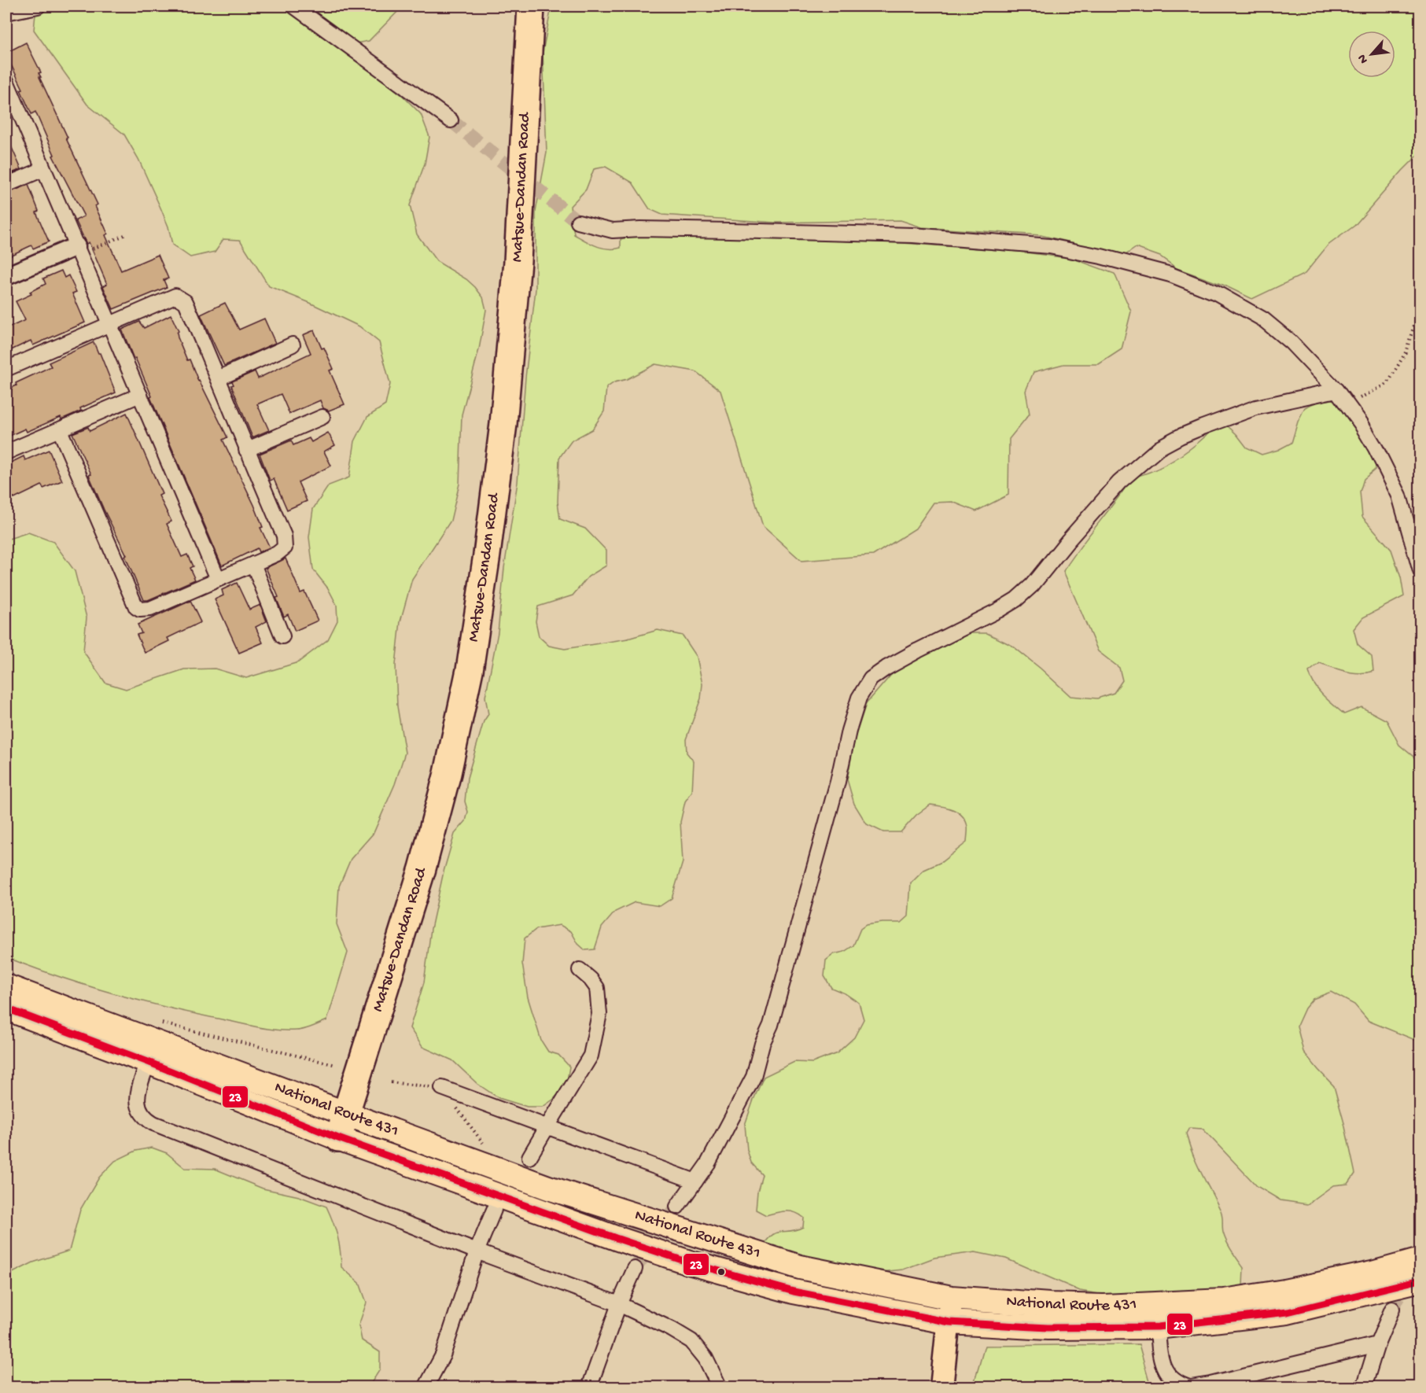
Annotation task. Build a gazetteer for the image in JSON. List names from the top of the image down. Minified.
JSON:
{"streets":{"highway":["Matsue-Dandan Road","National Route 431"]},"crossings":[["Matsue-Dandan Road","National Route 431"]],"lines":["transit line 23"],"north":"bottom left"}
